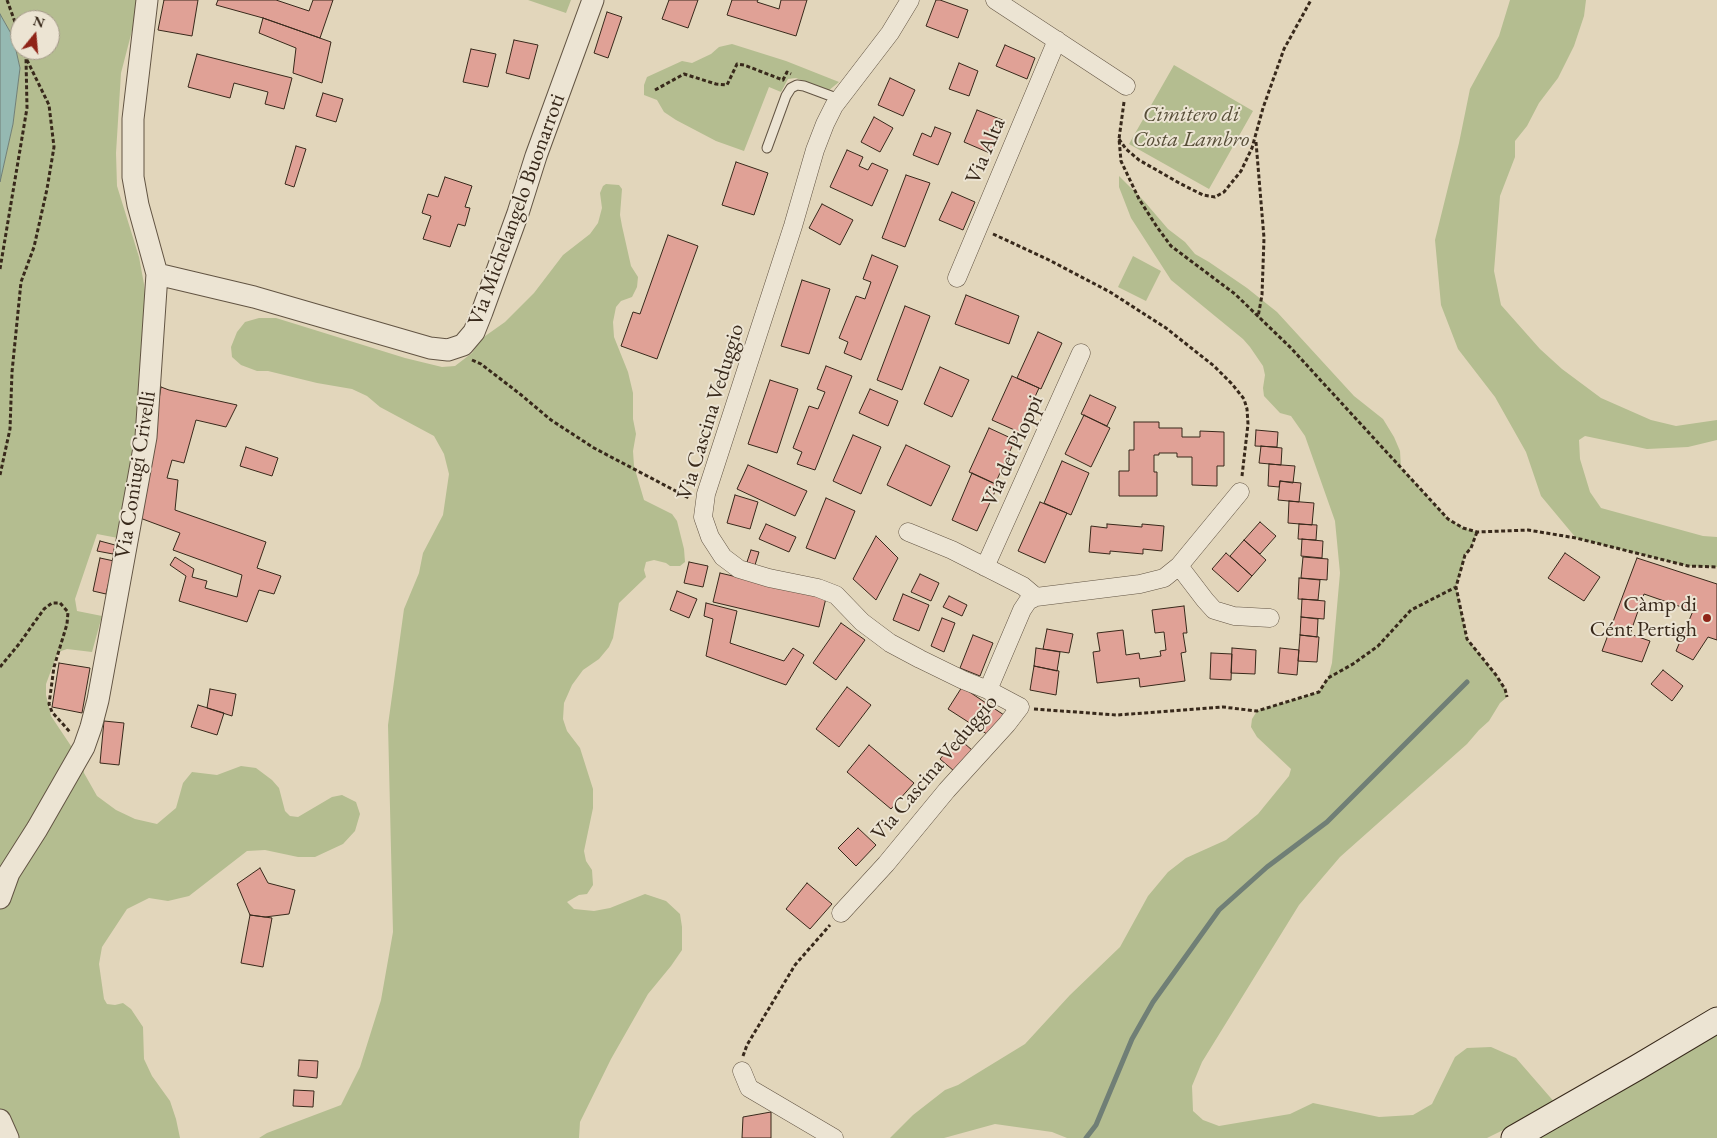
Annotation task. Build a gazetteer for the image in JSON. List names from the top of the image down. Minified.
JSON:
{"streets":{"street":["Via Alta","Via Michelangelo Buonarroti","Via Cascina Veduggio","Via dei Pioppi","Via Coniugi Crivelli"]},"crossings":[["Via Michelangelo Buonarroti","Via Coniugi Crivelli"]],"parks":["Cimitero di Costa Lambro"],"places":["Càmp di Cént Pertigh"],"north":"top"}
